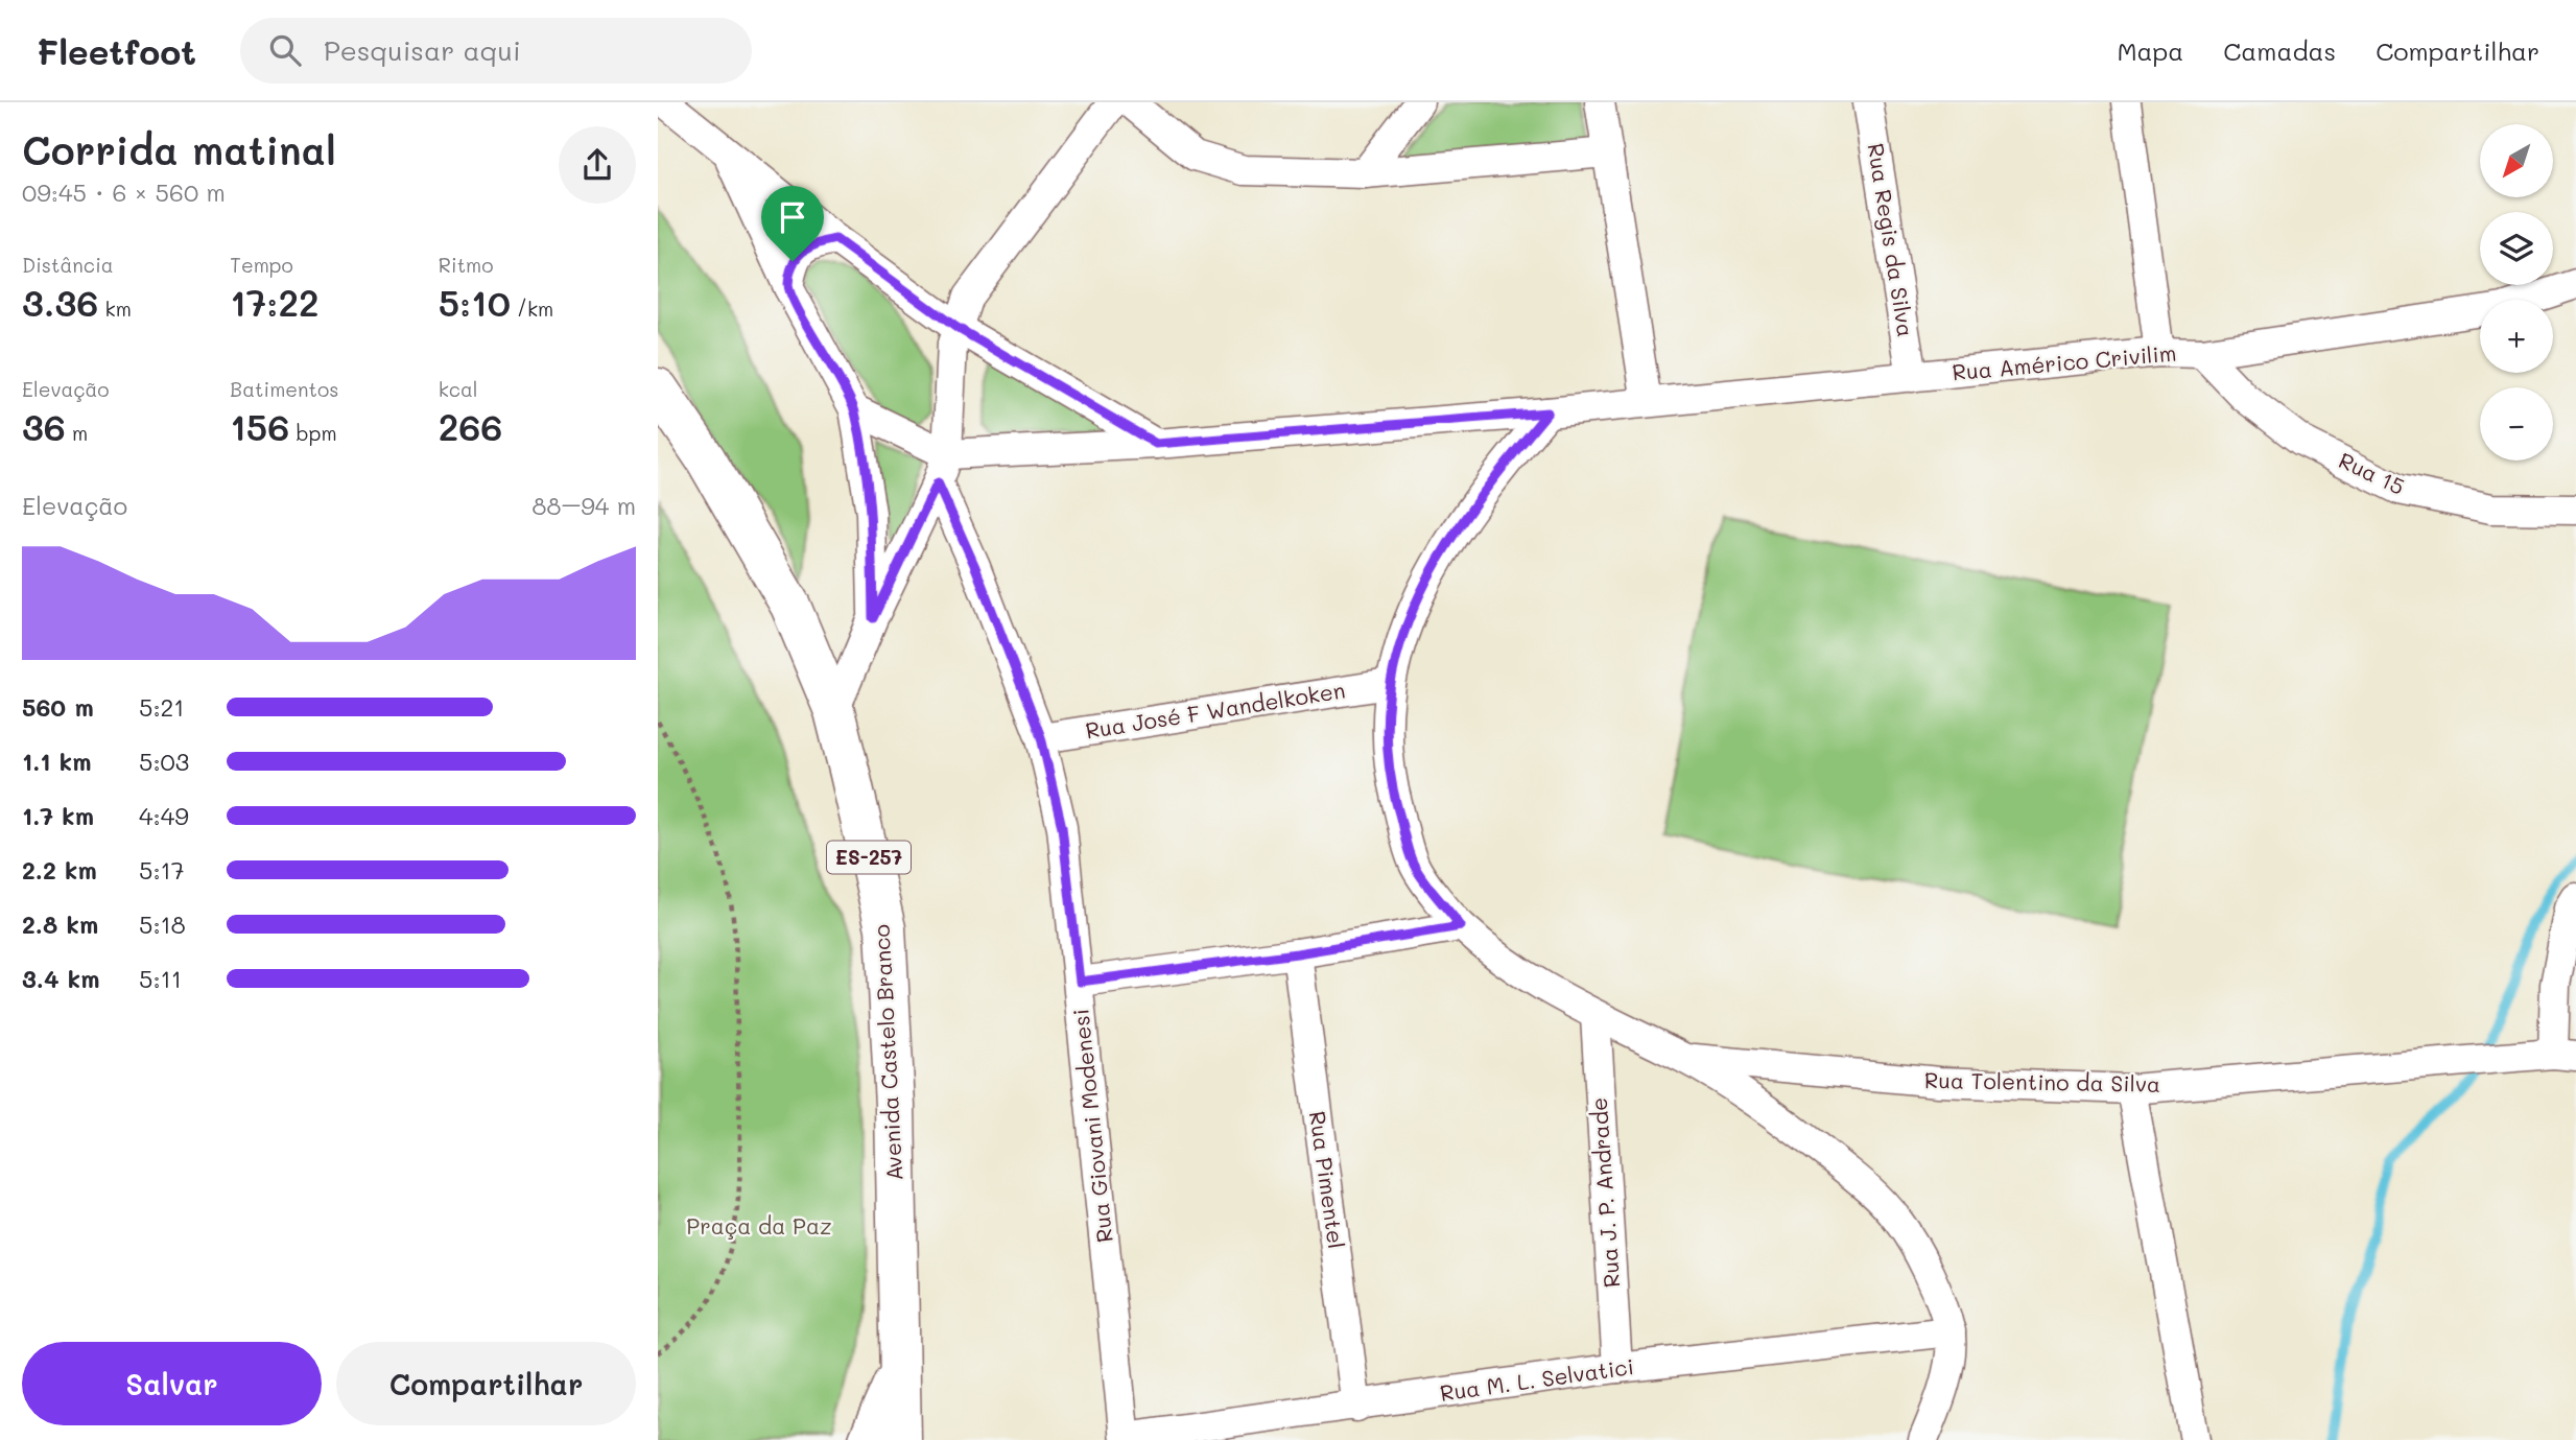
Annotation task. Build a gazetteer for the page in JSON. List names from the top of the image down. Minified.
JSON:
{"streets":{"main road":["ES-257","Avenida Castelo Branco"],"street":["Rua Regis da Silva","Rua Américo Crivilim","Rua 15","Rua José F Wandelkoken","Rua Tolentino da Silva","Rua Giovani Modenesi","Rua Pimentel","Rua J. P. Andrade","Rua M. L. Selvatici"]},"crossings":[["Rua Regis da Silva","Rua Américo Crivilim"],["Rua Américo Crivilim","Rua 15"],["Rua José F Wandelkoken","Rua Giovani Modenesi"],["Rua Giovani Modenesi","Rua M. L. Selvatici"],["Rua Pimentel","Rua M. L. Selvatici"],["Rua J. P. Andrade","Rua M. L. Selvatici"]],"parks":["Praça da Paz"],"north":"bottom left","page":{"header":"Fleetfoot","search":"Pesquisar aqui","nav":["Mapa","Camadas","Compartilhar"],"heading":["Corrida matinal","09:45 · 6 × 560 m"],"map_buttons":["+","−"],"stats":[["Distância","3.36 km"],["Tempo","17:22"],["Ritmo","5:10 /km"],["Elevação","36 m"],["Batimentos","156 bpm"],["kcal","266"]],"chart":["Elevação","88–94 m"],"list":[{"name":"560 m","note":"5:21"},{"name":"1.1 km","note":"5:03"},{"name":"1.7 km","note":"4:49"},{"name":"2.2 km","note":"5:17"},{"name":"2.8 km","note":"5:18"},{"name":"3.4 km","note":"5:11"}],"buttons":["Salvar","Compartilhar"]}}
